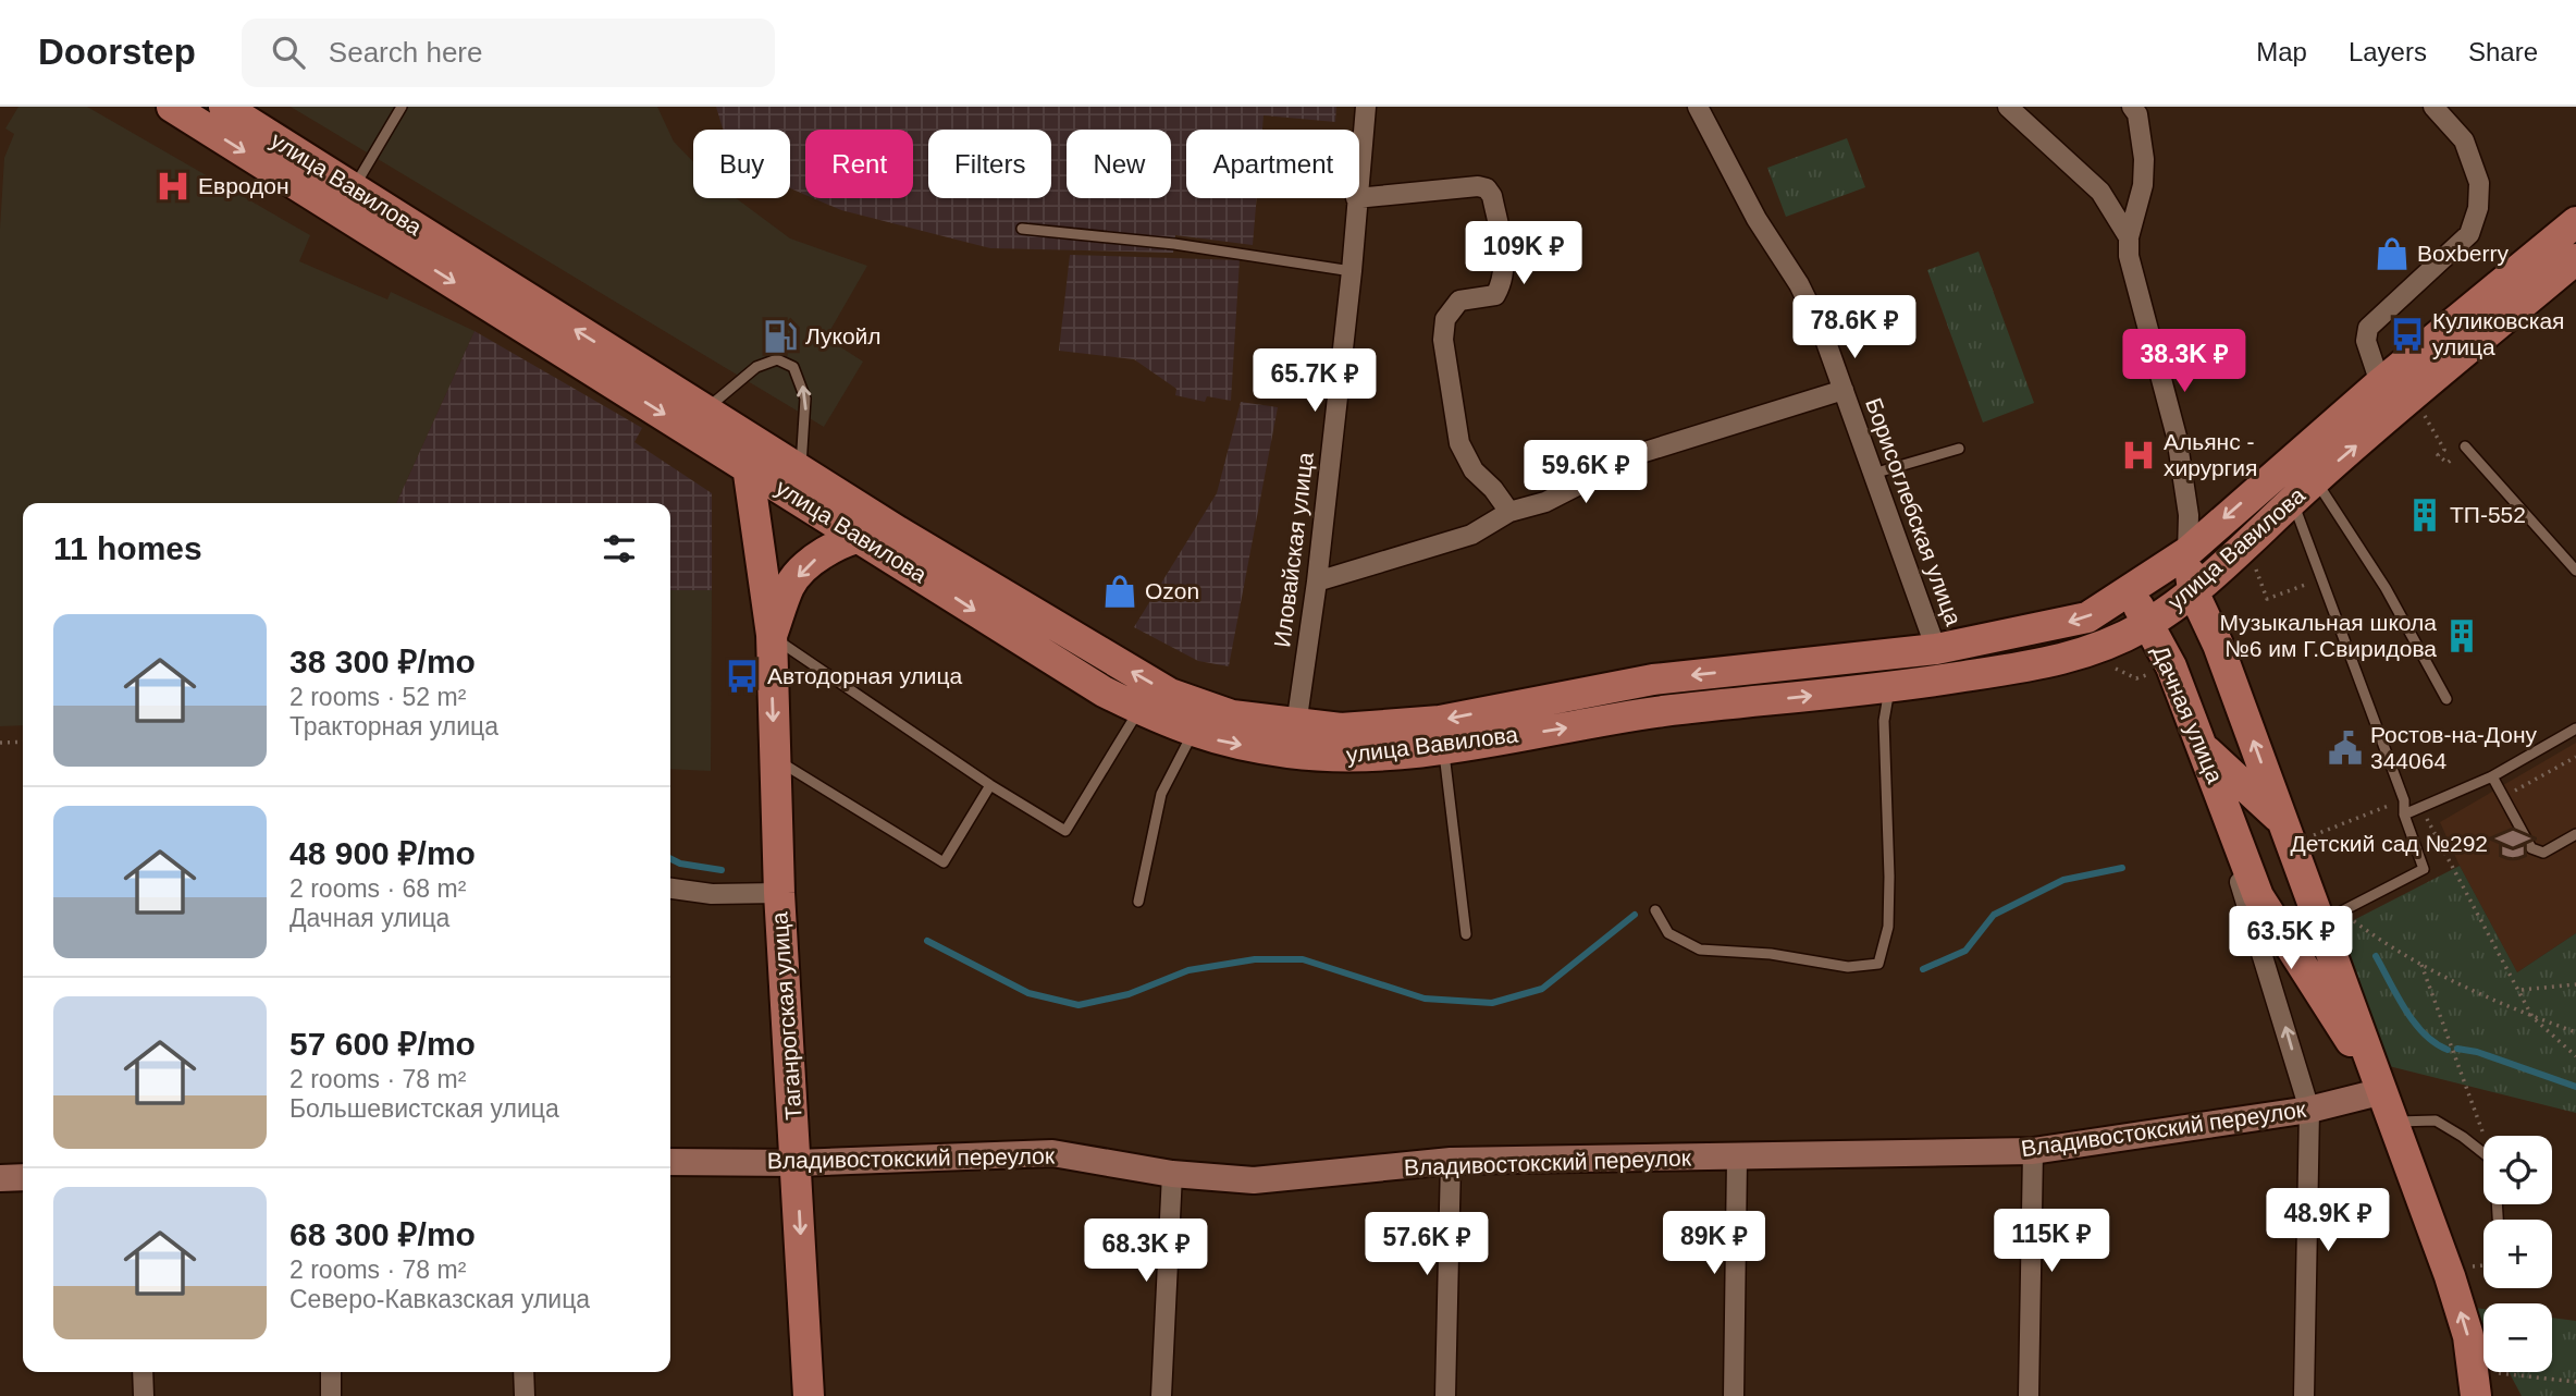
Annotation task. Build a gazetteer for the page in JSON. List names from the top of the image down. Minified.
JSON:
{"streets":{"main road":["улица Вавилова","Дачная улица","Таганрогская улица"],"street":["Борисоглебская улица","Иловайская улица","Владивостокский переулок"]},"crossings":[["улица Вавилова","Борисоглебская улица"],["улица Вавилова","Иловайская улица"],["улица Вавилова","Дачная улица"],["улица Вавилова","Таганрогская улица"],["Дачная улица","Владивостокский переулок"],["Таганрогская улица","Владивостокский переулок"]],"places":{"hospital":["Евродон","Альянс - хирургия"],"shop":["Boxberry","Ozon"],"bus stop":["Куликовская улица","Автодорная улица"],"fuel station":["Лукойл"],"building":["ТП-552","Музыкальная школа №6 им Г.Свиридова"],"public building":["Ростов-на-Дону 344064"],"school or university":["Детский сад №292"]},"page":{"header":"Doorstep","search":"Search here","nav":["Map","Layers","Share"],"chip":["Buy","Rent","Filters","New","Apartment"],"price":["109K ₽","78.6K ₽","38.3K ₽","65.7K ₽","59.6K ₽","63.5K ₽","48.9K ₽","115K ₽","89K ₽","57.6K ₽","68.3K ₽"],"heading":"11 homes","list":[{"name":"38 300 ₽/mo","note":"2 rooms · 52 m² · Тракторная улица"},{"name":"48 900 ₽/mo","note":"2 rooms · 68 m² · Дачная улица"},{"name":"57 600 ₽/mo","note":"2 rooms · 78 m² · Большевистская улица"},{"name":"68 300 ₽/mo","note":"2 rooms · 78 m² · Северо-Кавказская улица"}],"map_buttons":["+","−"]}}
